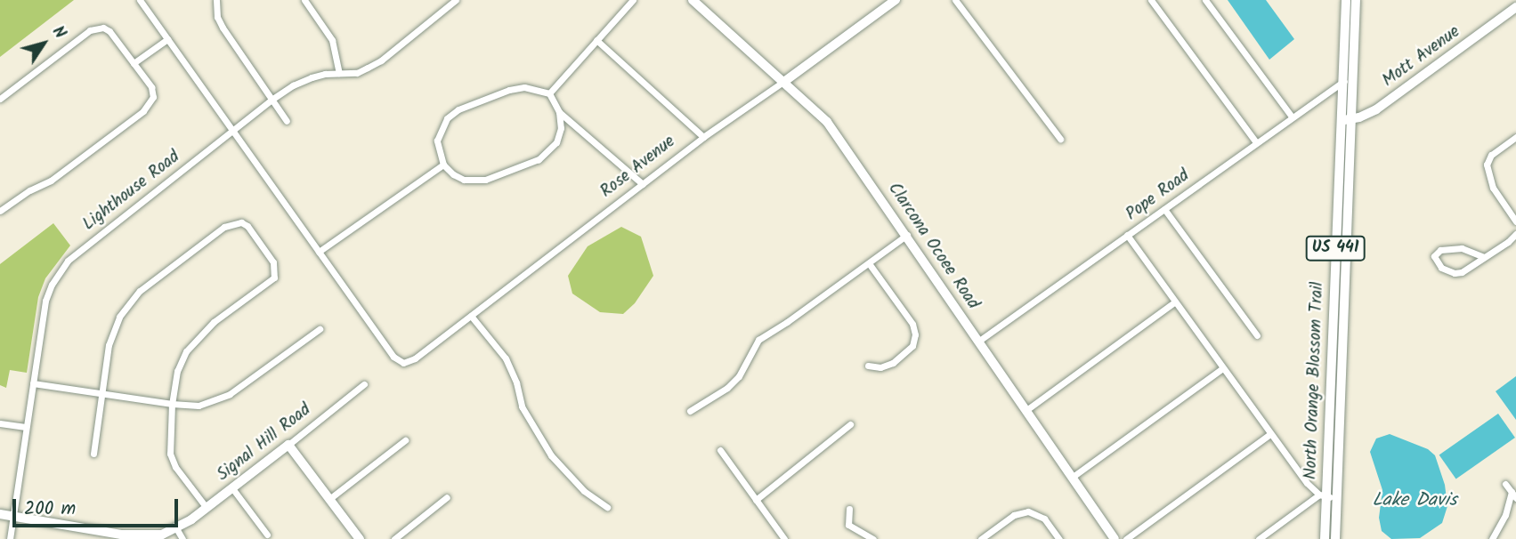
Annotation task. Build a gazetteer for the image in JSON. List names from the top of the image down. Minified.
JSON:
{"streets":{"main road":["US 441","North Orange Blossom Trail"],"street":["Mott Avenue","Rose Avenue","Lighthouse Road","Pope Road","Clarcona Ocoee Road","Signal Hill Road"]},"crossings":[["Mott Avenue","North Orange Blossom Trail"],["Rose Avenue","Clarcona Ocoee Road"],["Lighthouse Road","Signal Hill Road"],["Pope Road","Clarcona Ocoee Road"],["Pope Road","North Orange Blossom Trail"]],"water":["Lake Davis"],"scale_bar":"200 m","north":"top right"}
